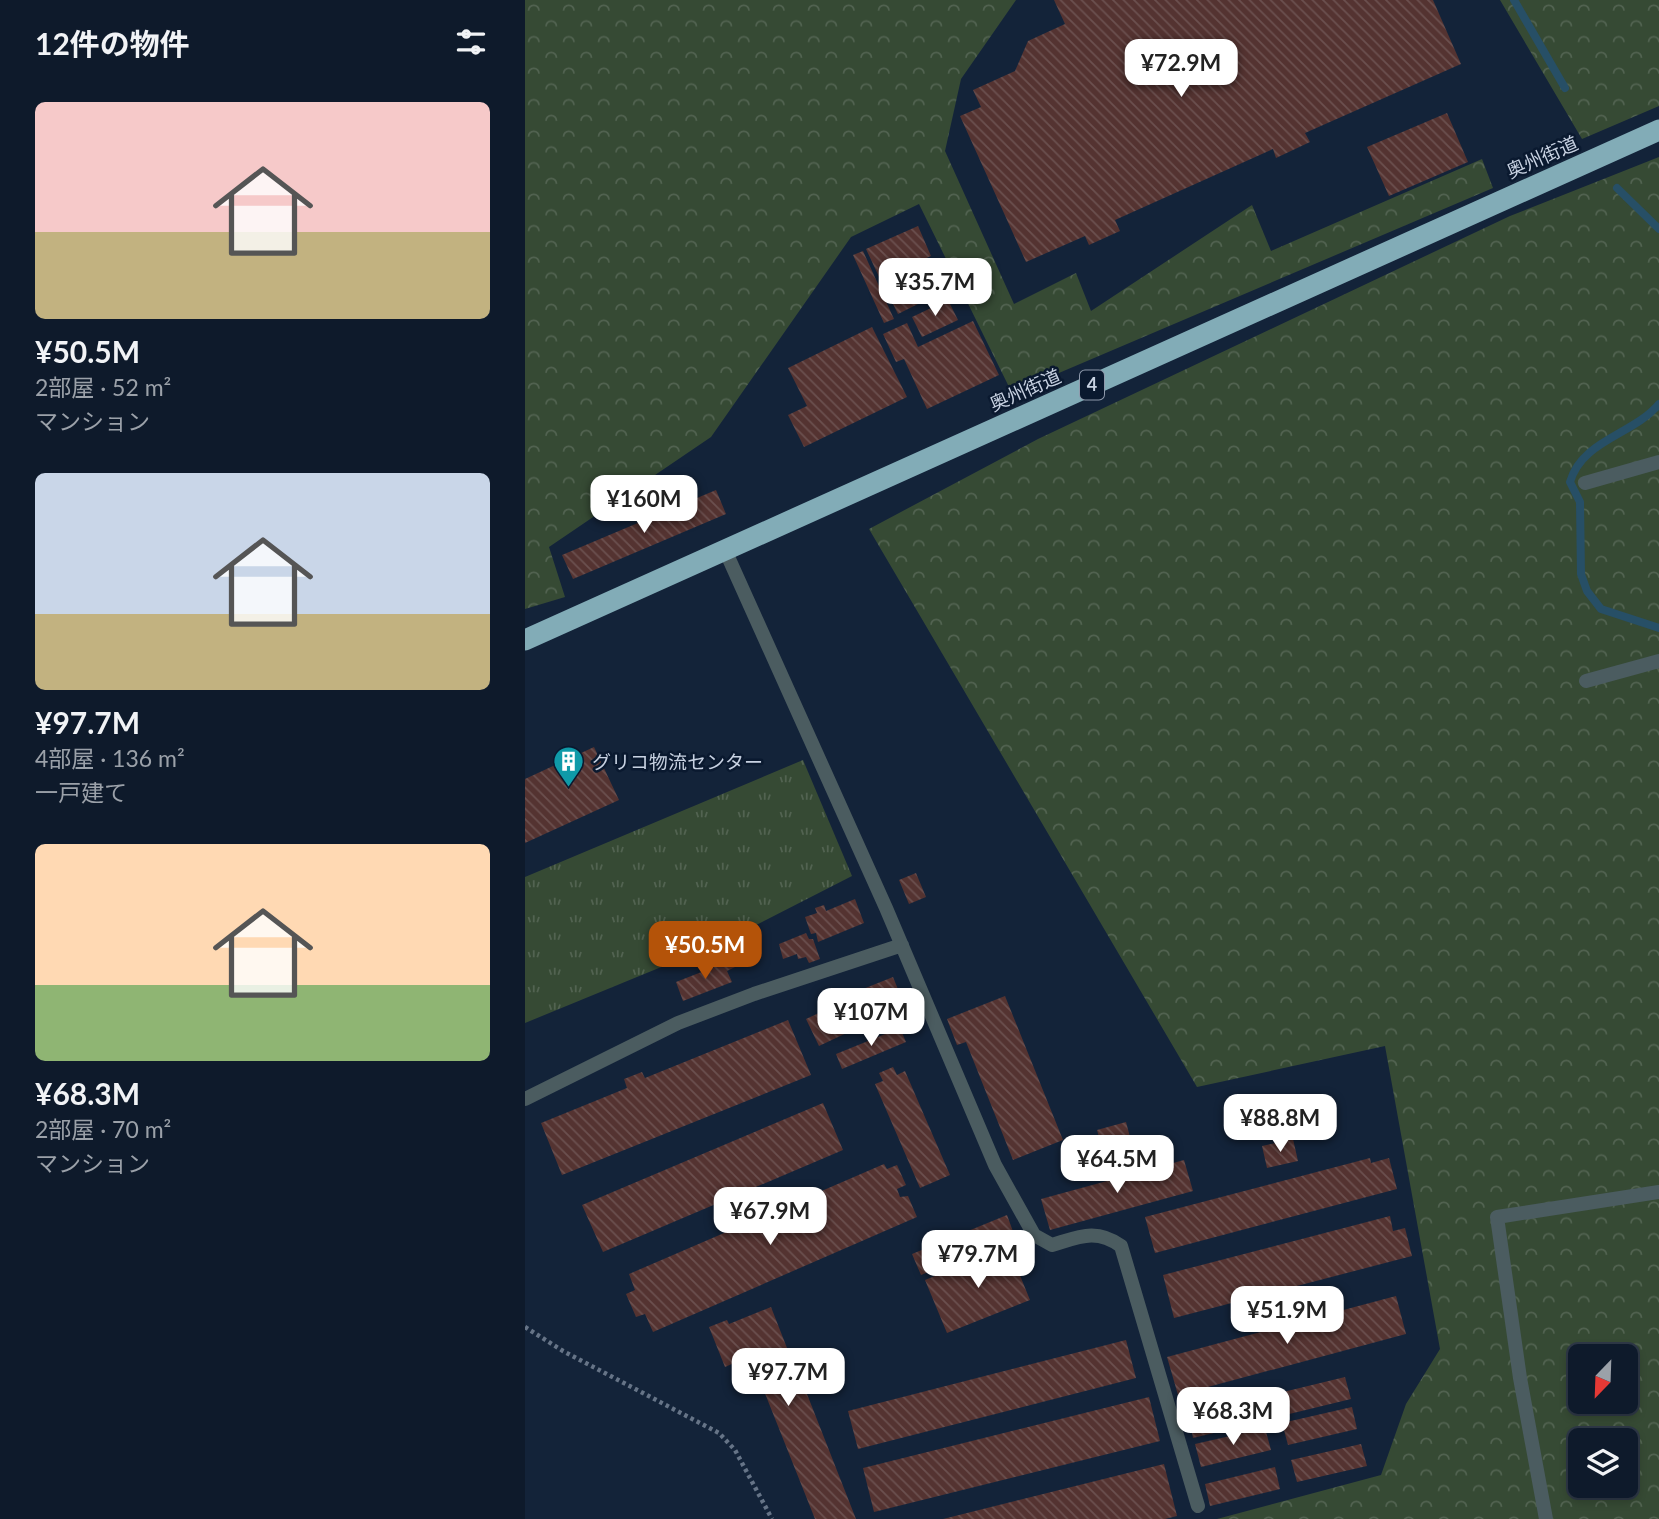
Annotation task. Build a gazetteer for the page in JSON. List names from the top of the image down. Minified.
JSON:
{"streets":{"highway":["奥州街道","4"]},"places":{"building":["グリコ物流センター"]},"north":"bottom left","page":{"heading":"12件の物件","price":["¥72.9M","¥35.7M","¥160M","¥50.5M","¥107M","¥88.8M","¥64.5M","¥67.9M","¥79.7M","¥51.9M","¥97.7M","¥68.3M"],"list":[{"name":"¥50.5M","note":"2部屋 · 52 m² · マンション"},{"name":"¥97.7M","note":"4部屋 · 136 m² · 一戸建て"},{"name":"¥68.3M","note":"2部屋 · 70 m² · マンション"}]}}
